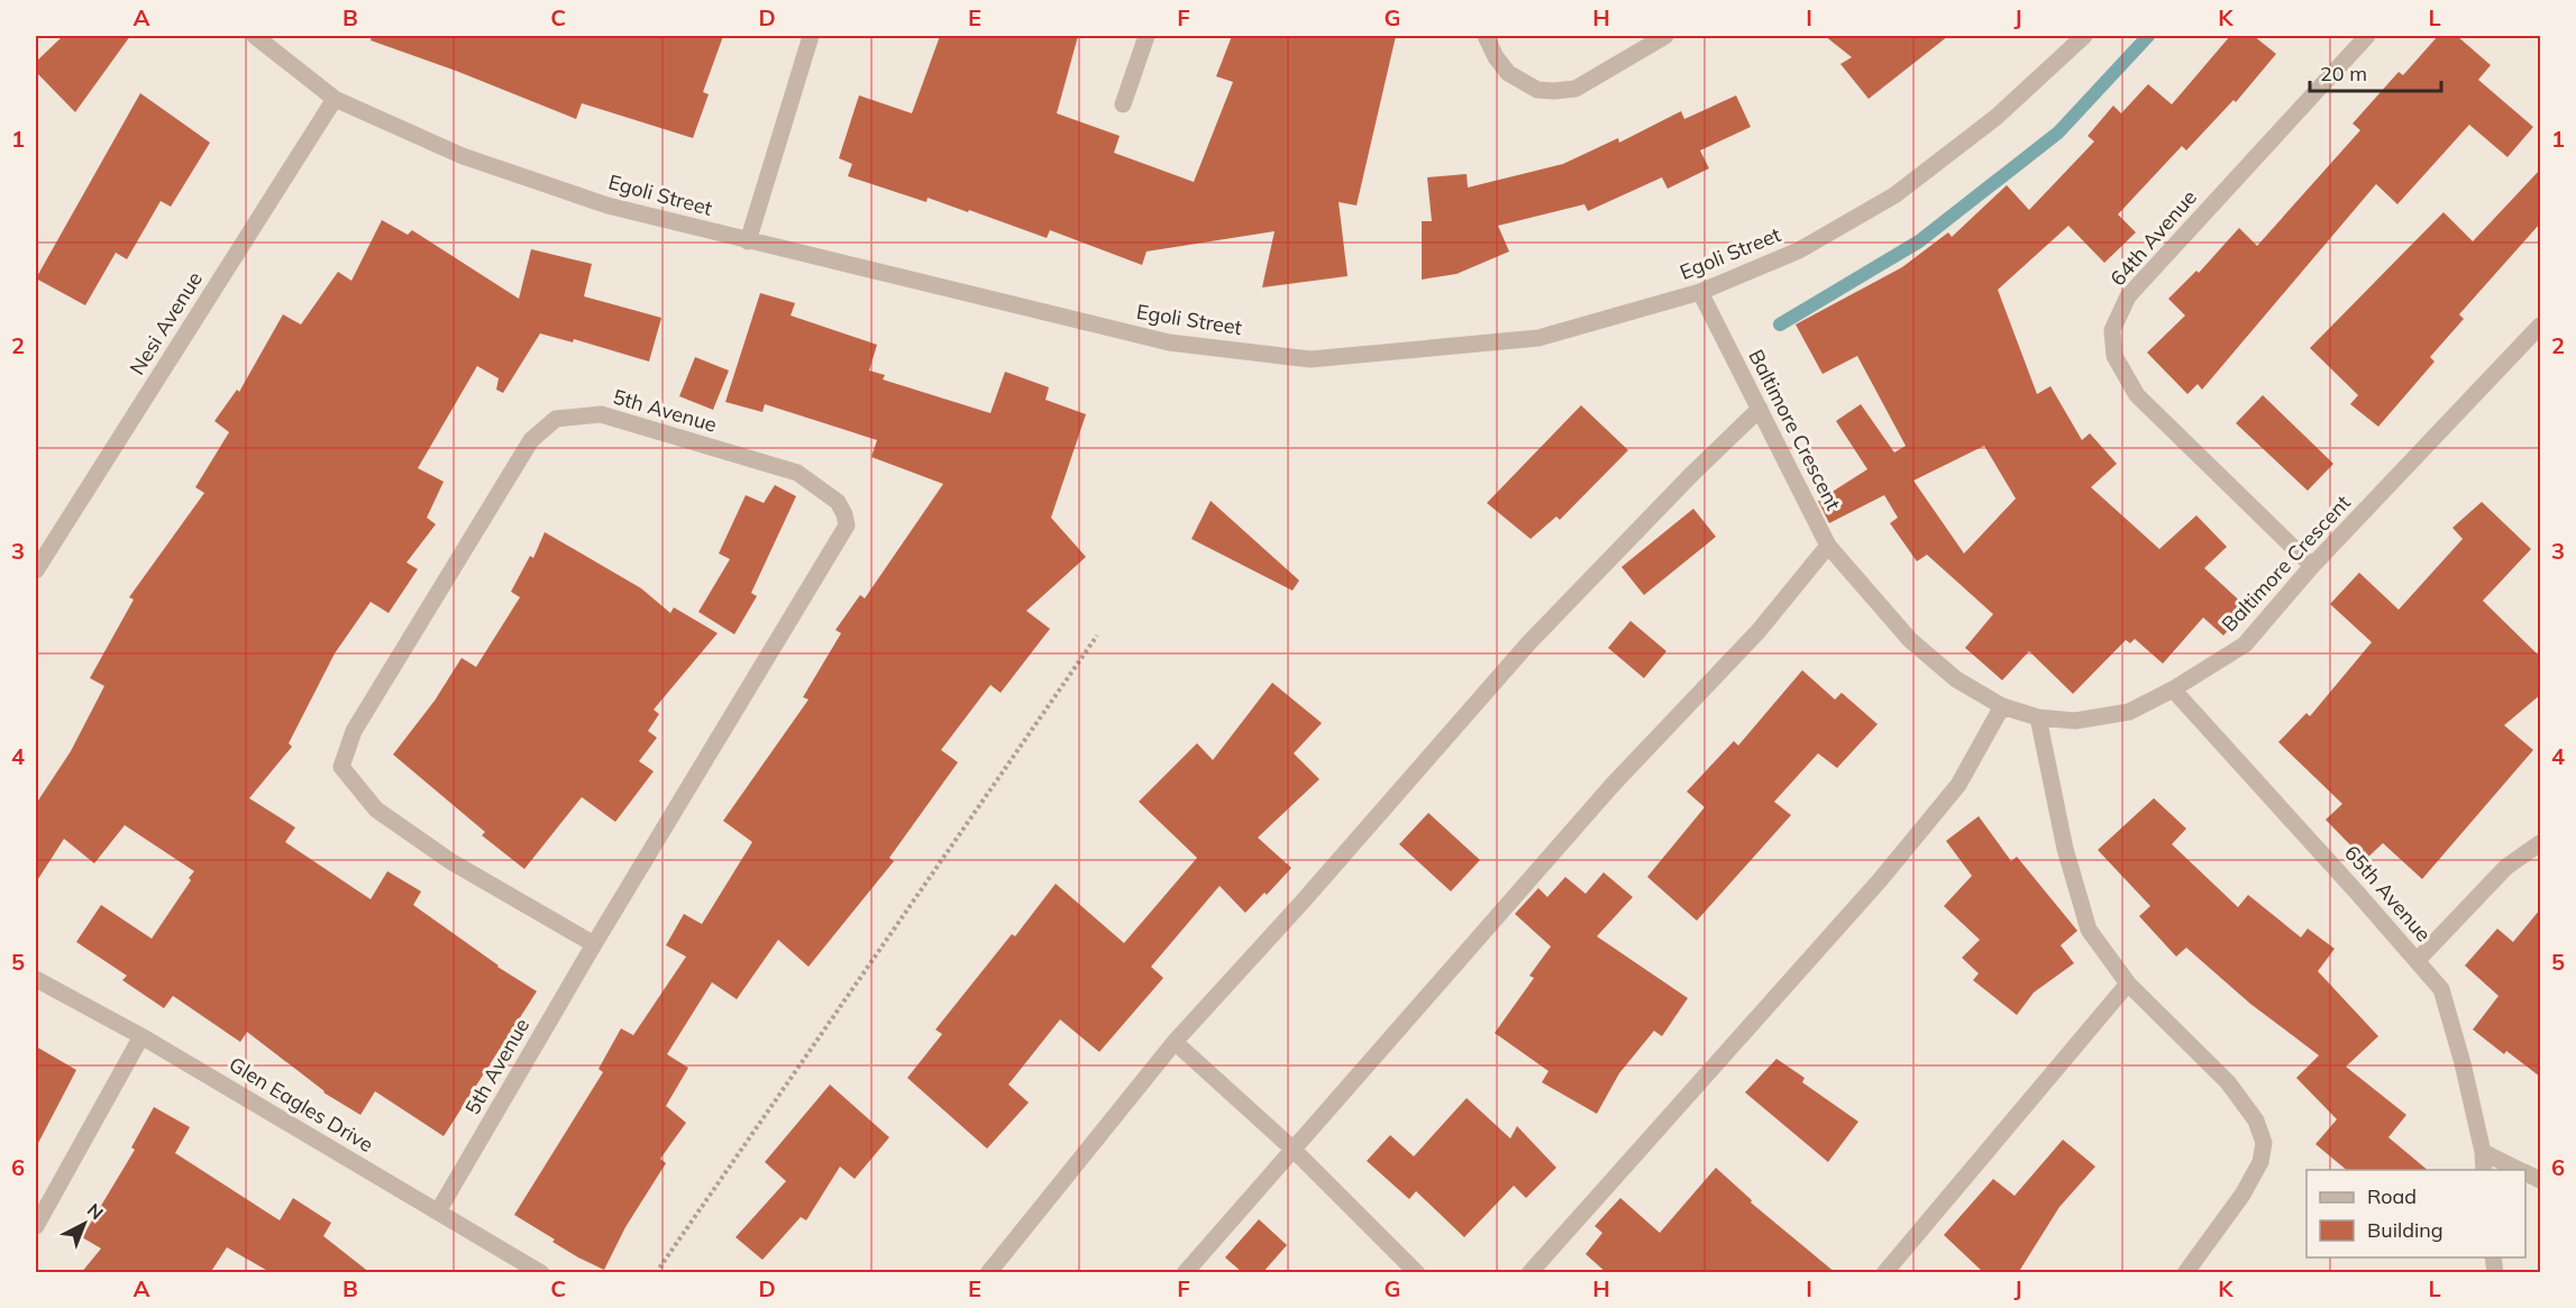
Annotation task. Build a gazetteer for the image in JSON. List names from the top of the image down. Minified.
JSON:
{"streets":{"street":["Egoli Street","64th Avenue","Nesi Avenue","5th Avenue","Baltimore Crescent","65th Avenue","Glen Eagles Drive"]},"crossings":[["Egoli Street","Nesi Avenue"],["Egoli Street","Baltimore Crescent"],["64th Avenue","Baltimore Crescent"],["5th Avenue","Glen Eagles Drive"],["Baltimore Crescent","65th Avenue"]],"legend":["Road","Building"],"scale_bar":"20 m","north":"top right","grid":{"columns":["A","B","C","D","E","F","G","H","I","J","K","L"],"rows":["1","2","3","4","5","6"]}}
